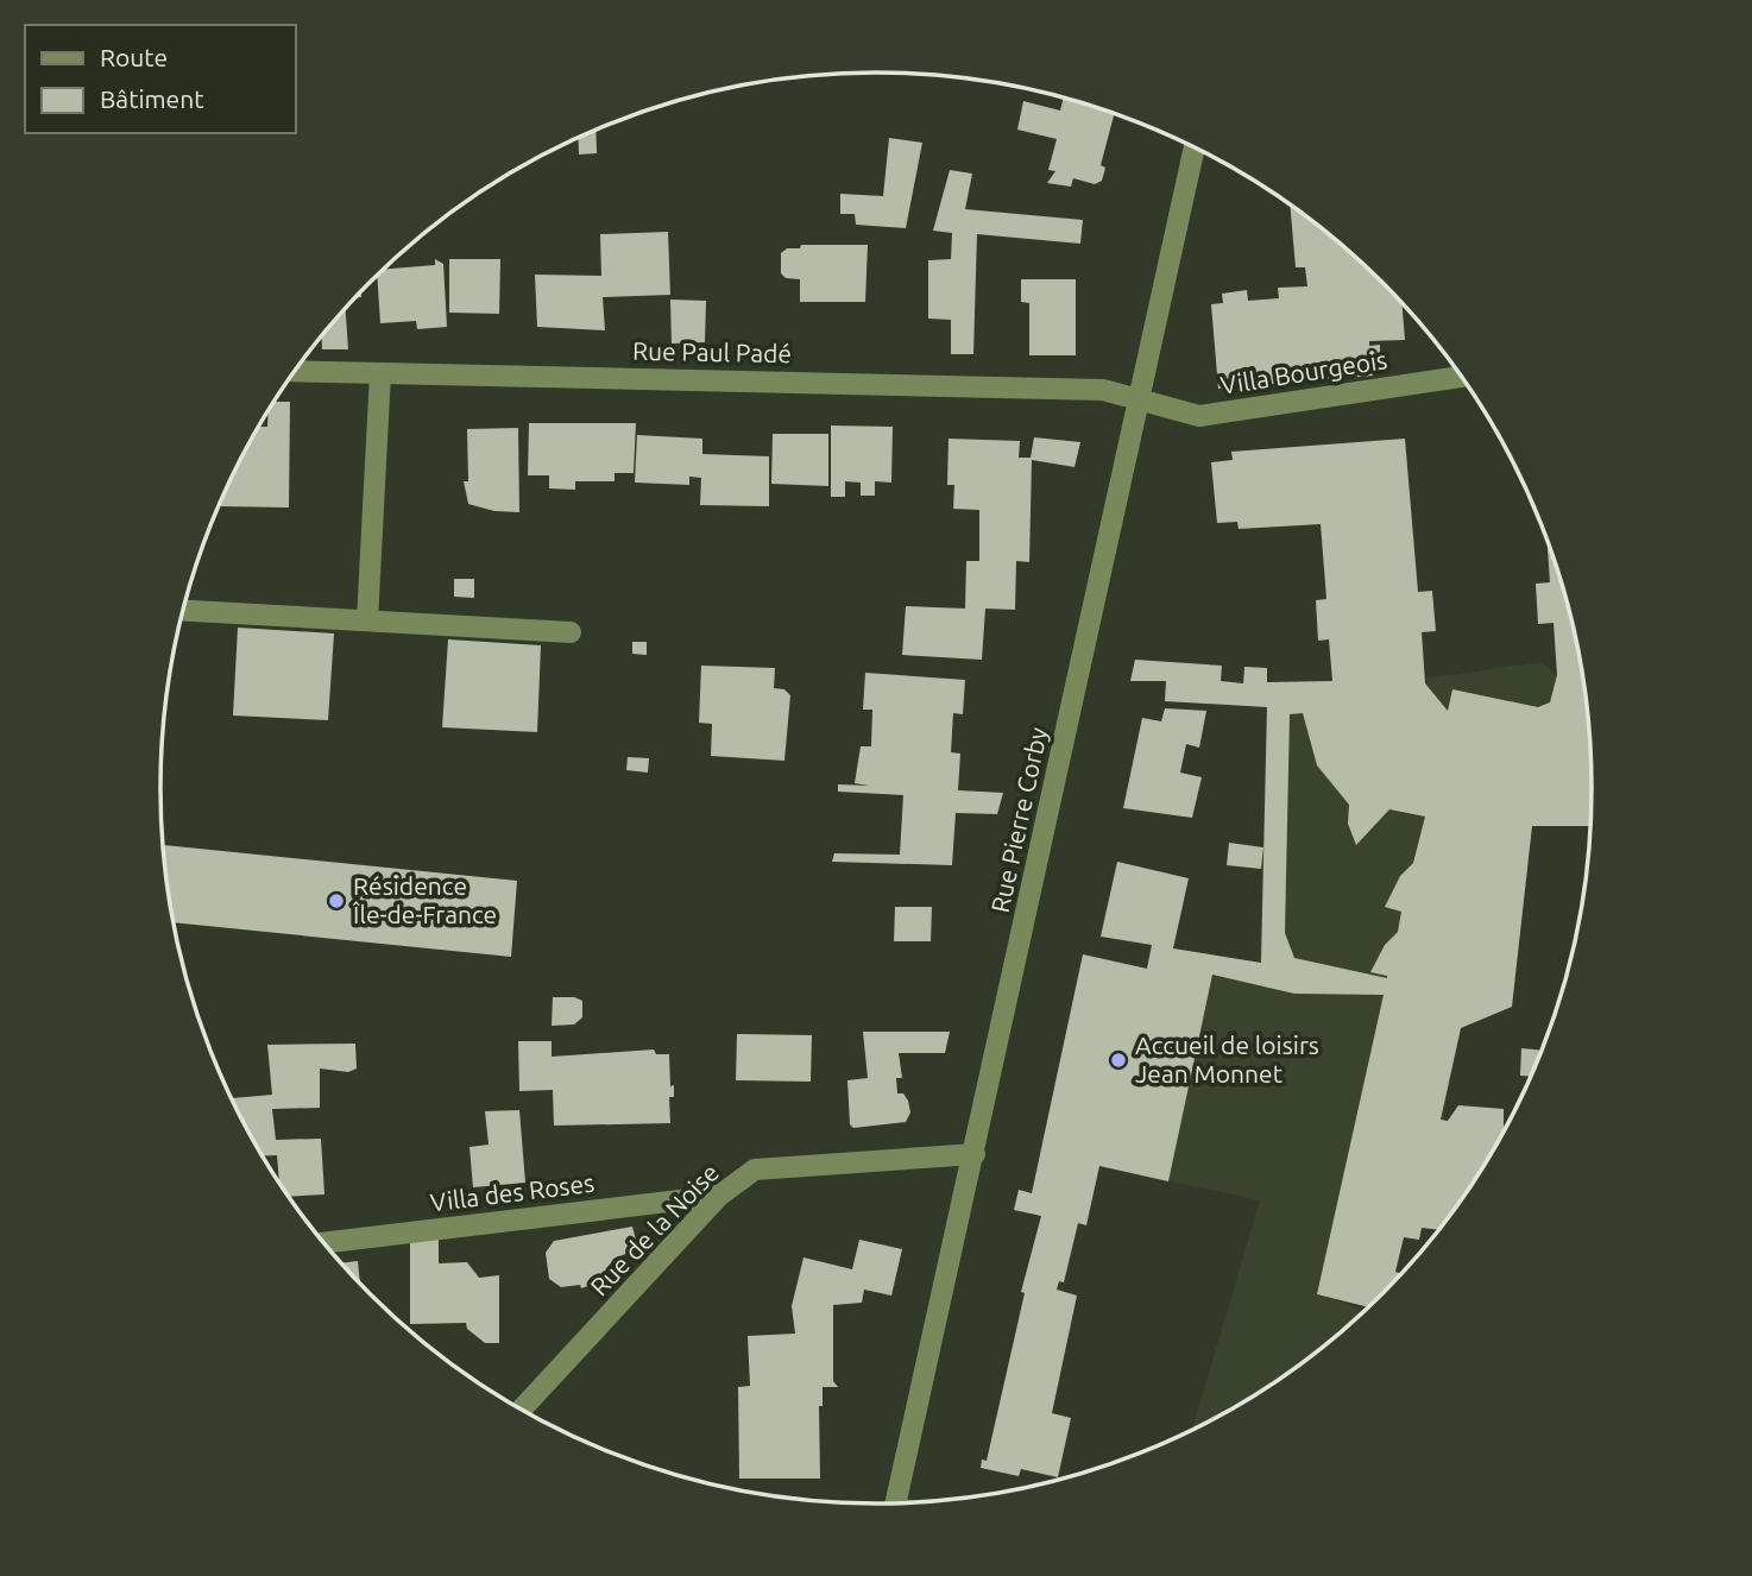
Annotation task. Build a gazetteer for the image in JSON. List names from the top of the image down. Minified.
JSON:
{"streets":{"street":["Rue Paul Padé","Villa Bourgeois","Rue Pierre Corby","Villa des Roses","Rue de la Noise"]},"crossings":[["Rue Paul Padé","Villa Bourgeois"],["Rue Paul Padé","Rue Pierre Corby"],["Villa Bourgeois","Rue Pierre Corby"],["Rue Pierre Corby","Rue de la Noise"],["Villa des Roses","Rue de la Noise"]],"places":["Résidence Île-de-France","Accueil de loisirs Jean Monnet"],"legend":["Route","Bâtiment"]}
